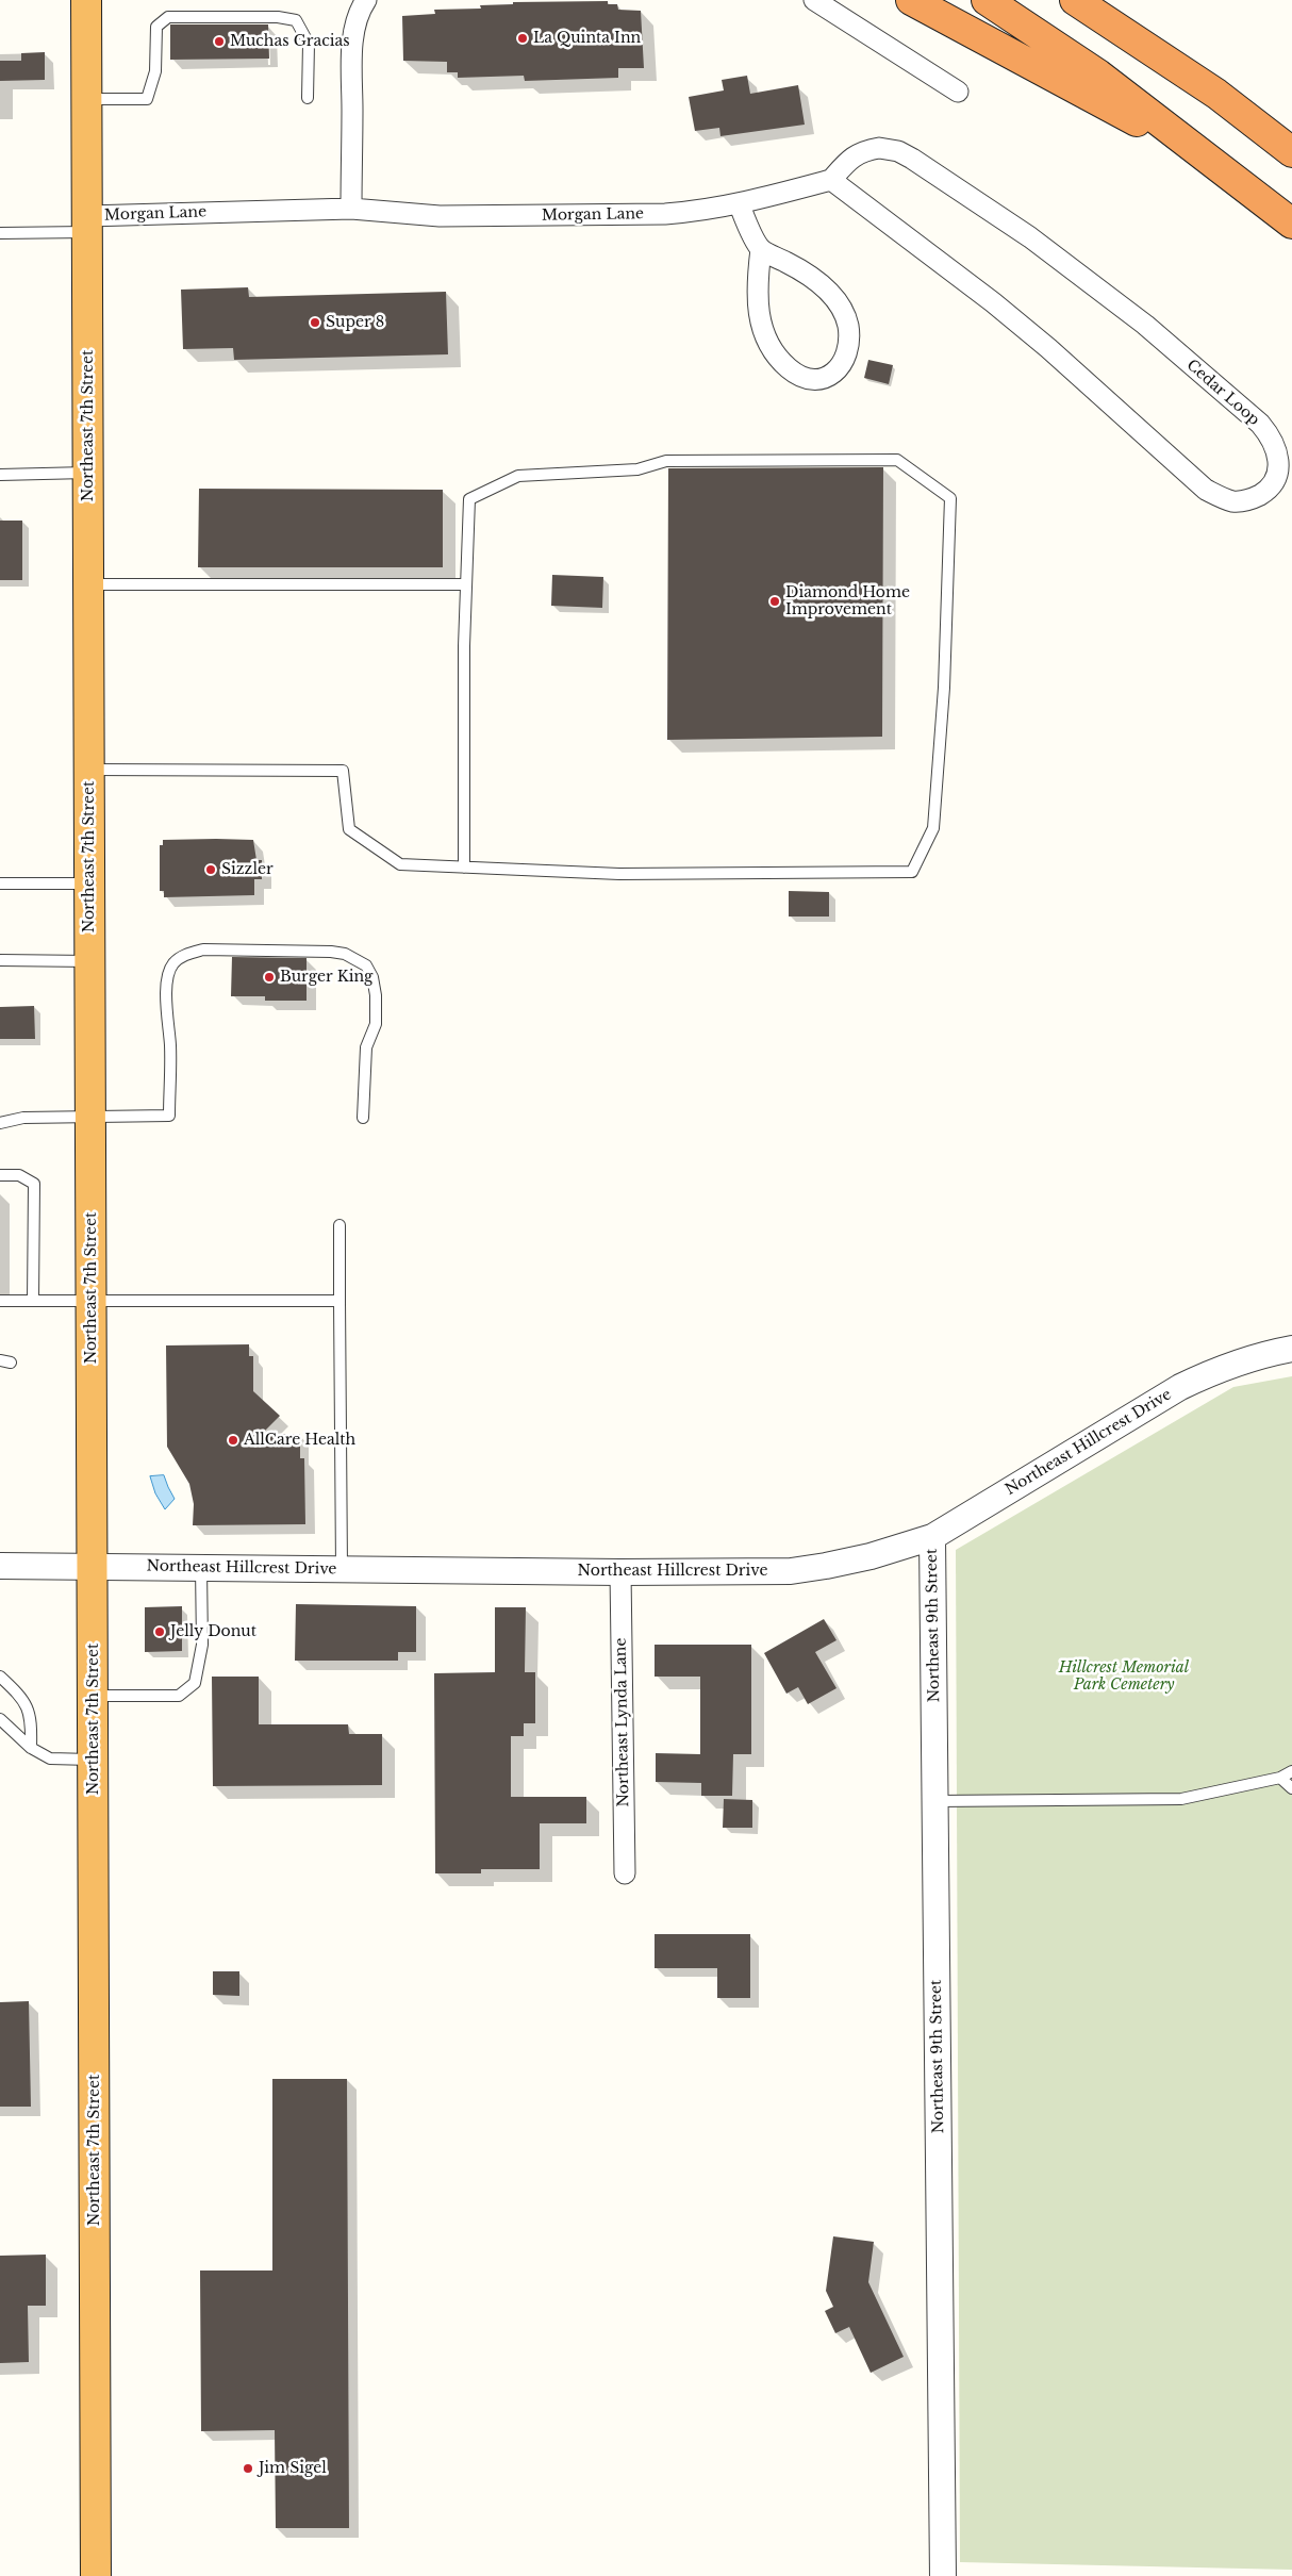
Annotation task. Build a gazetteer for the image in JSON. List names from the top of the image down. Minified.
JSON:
{"streets":{"highway":["Northeast 7th Street"],"street":["Morgan Lane","Cedar Loop","Northeast Hillcrest Drive","Northeast 9th Street","Northeast Lynda Lane"]},"crossings":[["Morgan Lane","Cedar Loop"],["Morgan Lane","Northeast 7th Street"],["Northeast 7th Street","Northeast Hillcrest Drive"],["Northeast Hillcrest Drive","Northeast 9th Street"],["Northeast Hillcrest Drive","Northeast Lynda Lane"]],"parks":["Hillcrest Memorial Park Cemetery"],"places":["La Quinta Inn","Muchas Gracias","Super 8","Diamond Home Improvement","Sizzler","Burger King","AllCare Health","Jelly Donut","Jim Sigel"]}
